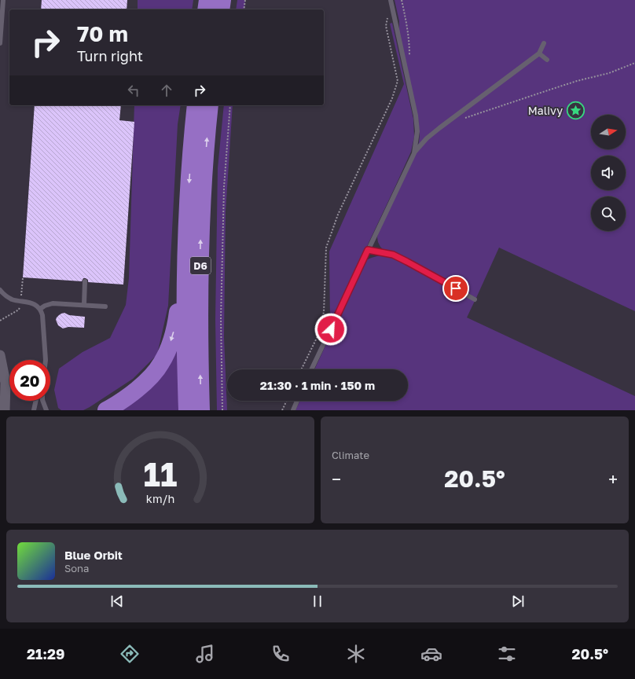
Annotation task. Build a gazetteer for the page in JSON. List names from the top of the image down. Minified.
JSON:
{"streets":{"highway":["D6"]},"places":{"place":["Malivy"]},"north":"right","page":{"turn":["70 m","Turn right"],"limit":"20","trip":"21:30 · 1 min · 150 m","tile":"Climate","heat":["−","20.5°","+"],"song":["Blue Orbit","Sona"],"tabs":["21:29","20.5°"],"gauge":["11","km/h"]}}
